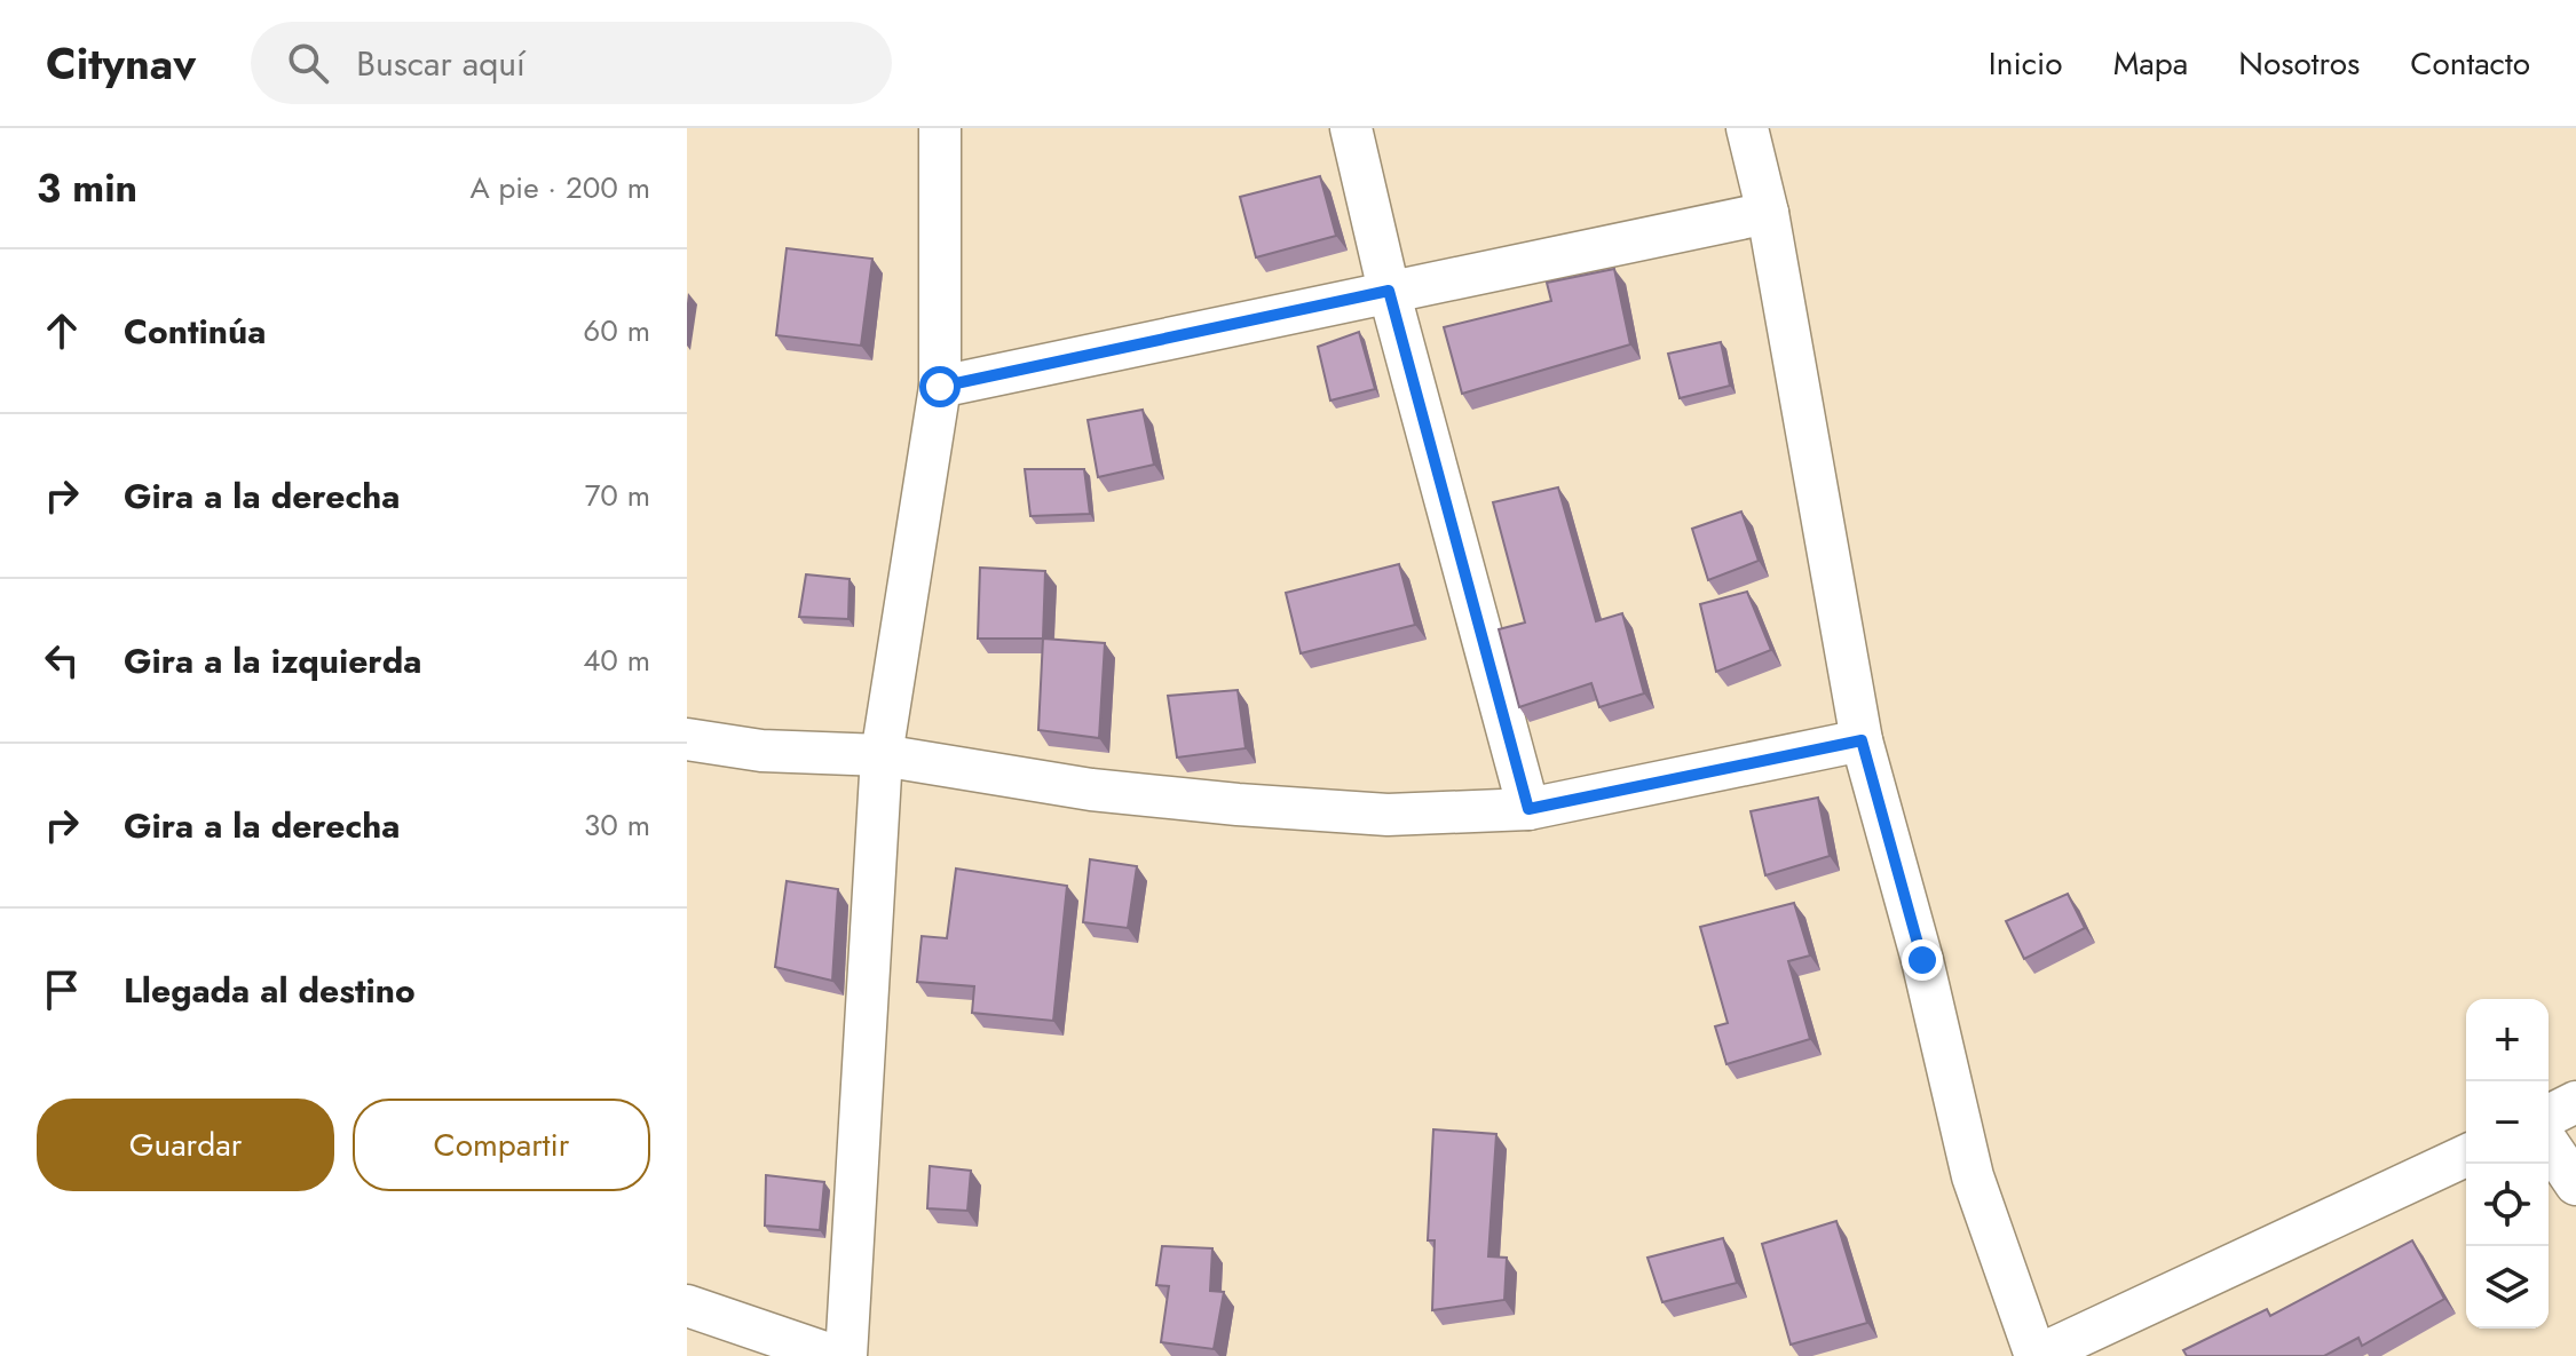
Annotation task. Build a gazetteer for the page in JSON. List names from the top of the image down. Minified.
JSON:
{"page":{"header":"Citynav","search":"Buscar aquí","nav":["Inicio","Mapa","Nosotros","Contacto"],"heading":["3 min","A pie · 200 m"],"list":[["Continúa","60 m"],["Gira a la derecha","70 m"],["Gira a la izquierda","40 m"],["Gira a la derecha","30 m"],"Llegada al destino"],"map_buttons":["+","−"],"buttons":["Guardar","Compartir"]}}
